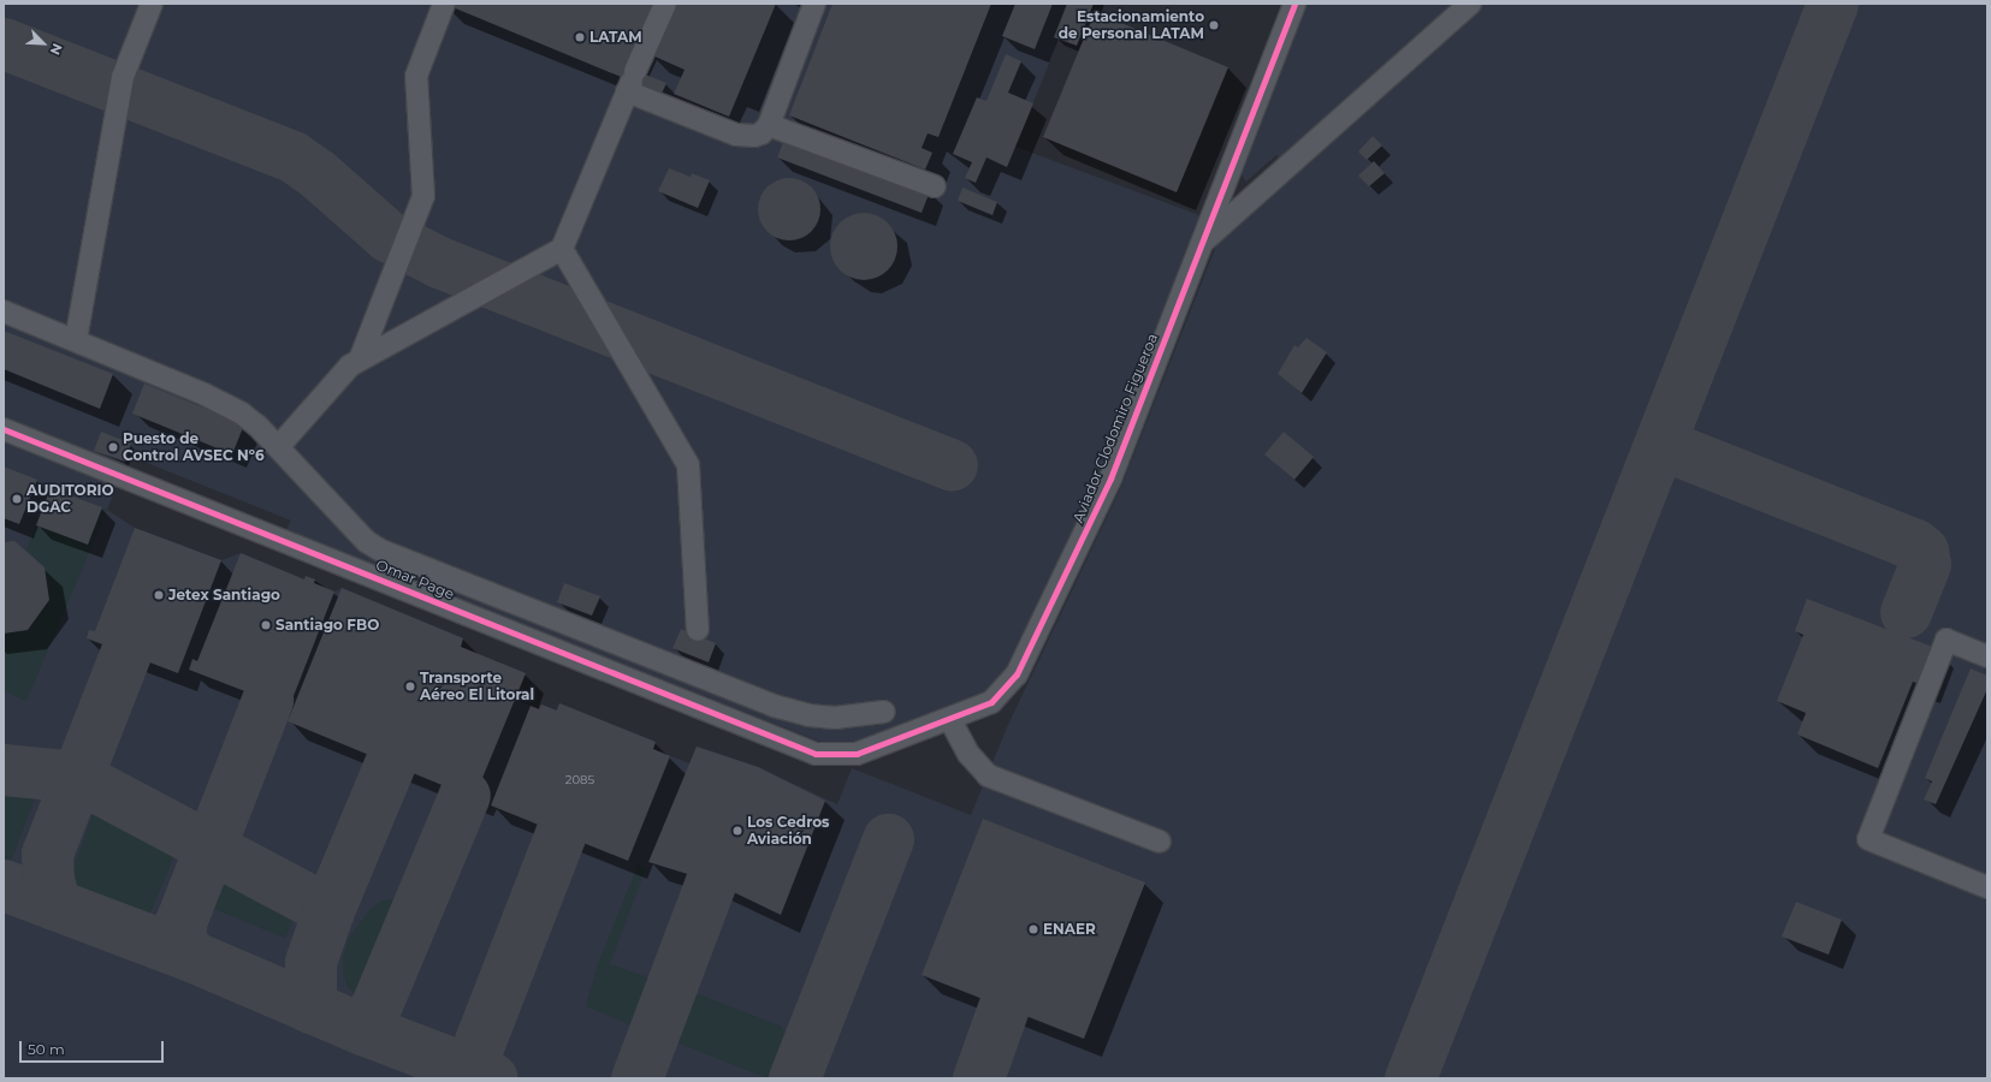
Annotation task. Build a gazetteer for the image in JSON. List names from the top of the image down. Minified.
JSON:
{"streets":{"street":["Aviador Clodomiro Figueroa","Omar Page"]},"crossings":[["Aviador Clodomiro Figueroa","Omar Page"]],"places":["Estacionamiento de Personal LATAM","LATAM","Puesto de Control AVSEC Nº6","AUDITORIO DGAC","Jetex Santiago","Santiago FBO","Transporte Aéreo El Litoral","Los Cedros Aviación","ENAER"],"house_numbers":["2085"],"scale_bar":"50 m","north":"bottom right"}
